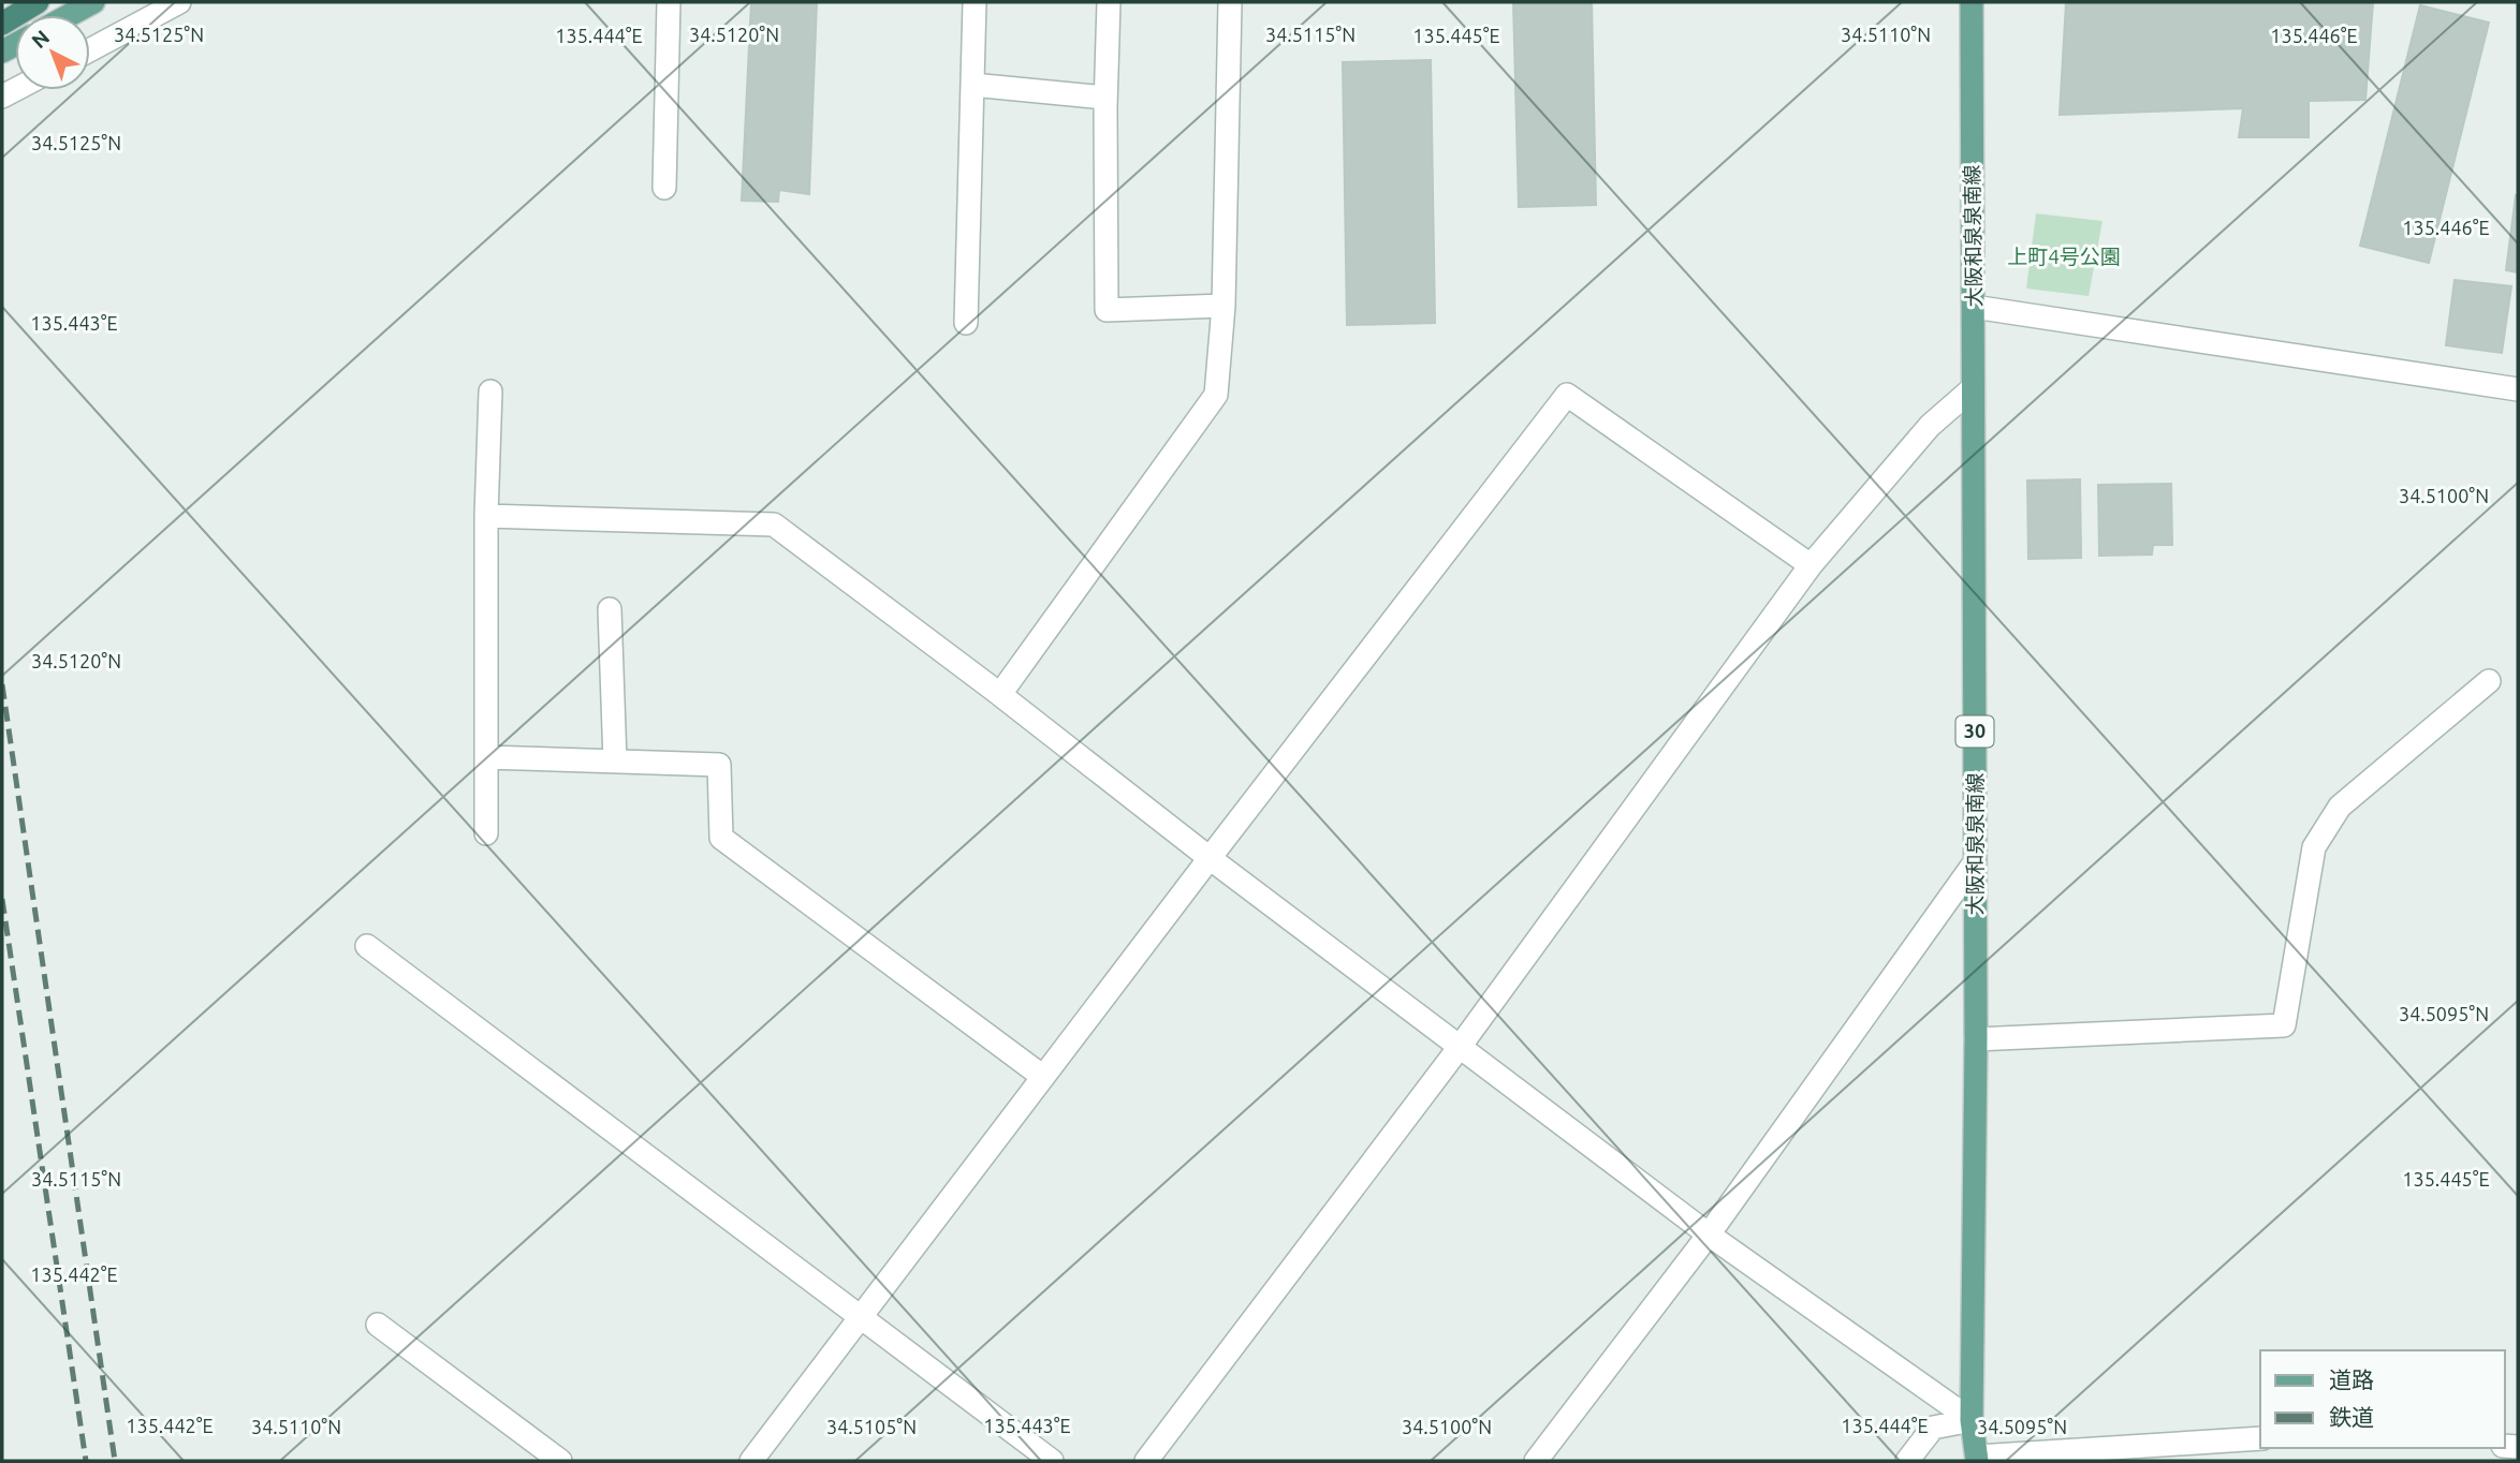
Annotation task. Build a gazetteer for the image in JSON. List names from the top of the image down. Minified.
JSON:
{"streets":{"main road":["大阪和泉泉南線","30"]},"parks":["上町4号公園"],"legend":["道路","鉄道"],"north":"top left","coordinates":["34.5125°N","34.5120°N","34.5115°N","34.5110°N","135.445°E","135.444°E","135.446°E","135.443°E","34.5100°N","34.5095°N","135.442°E","34.5105°N"]}
